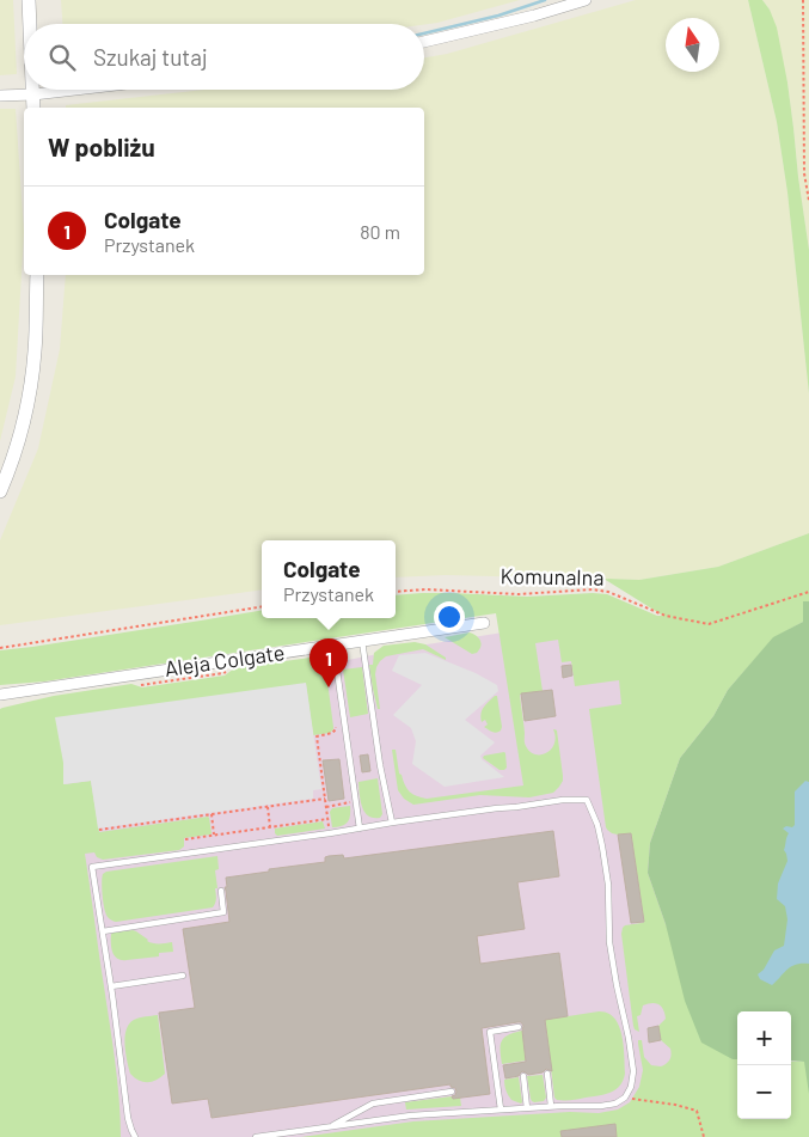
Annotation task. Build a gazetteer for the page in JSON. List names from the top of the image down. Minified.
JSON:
{"streets":{"street":["Aleja Colgate"],"path":["Komunalna"]},"north":"top","page":{"search":"Szukaj tutaj","heading":"W pobliżu","list":[{"mark":"1","name":"Colgate","note":"Przystanek","value":"80 m"}],"popup":["Colgate","Przystanek"],"pins":"1","map_buttons":["+","−"]}}
